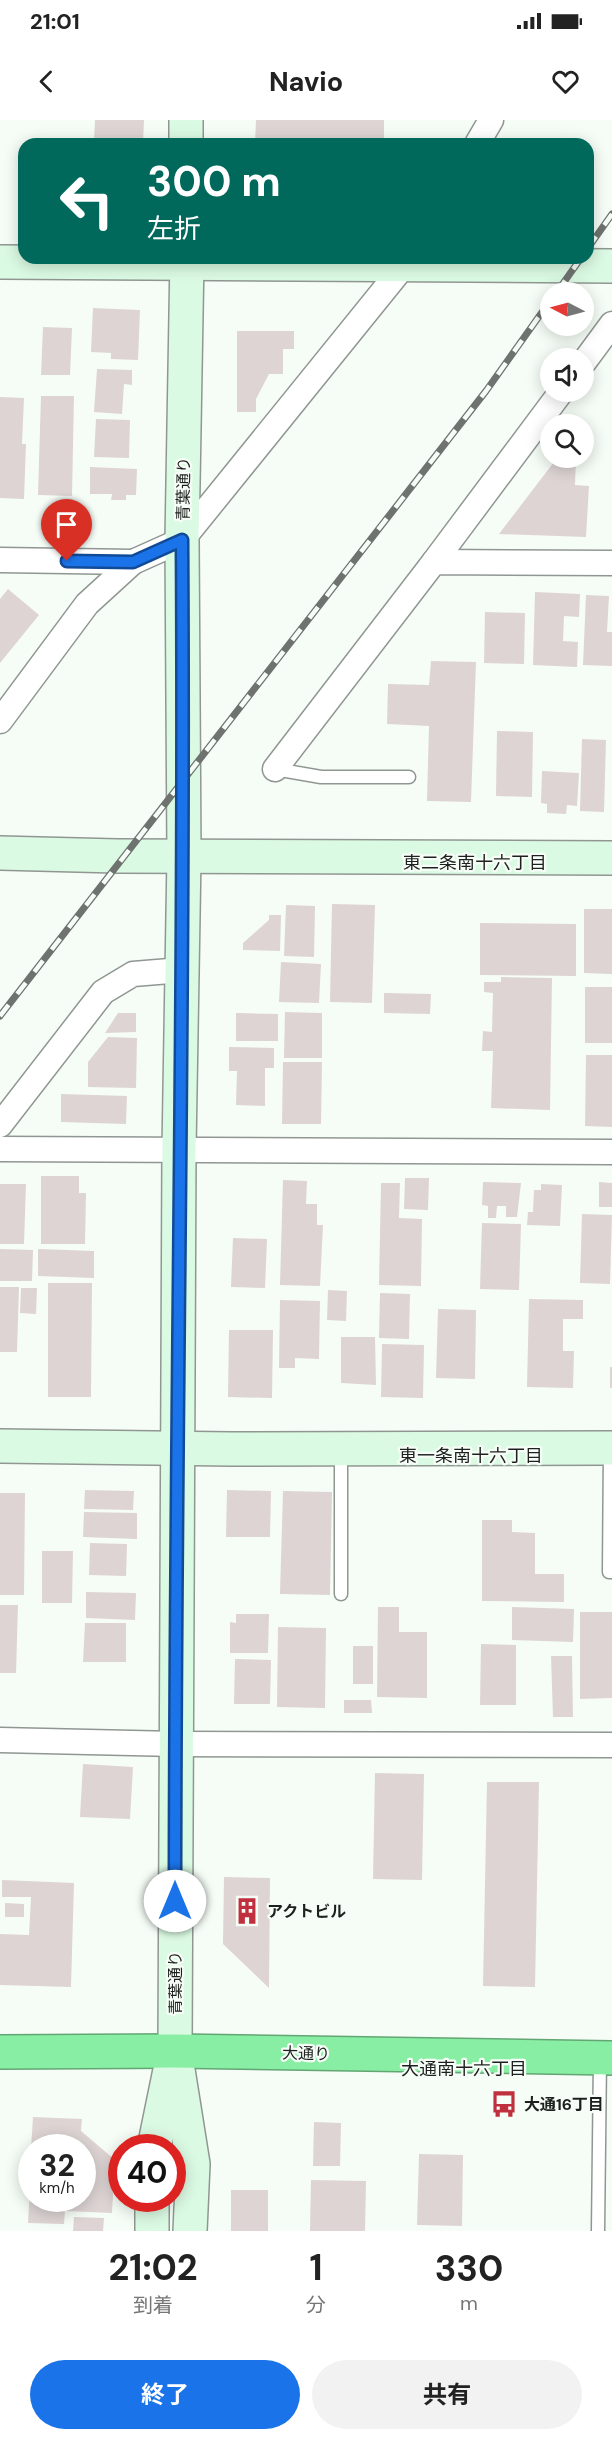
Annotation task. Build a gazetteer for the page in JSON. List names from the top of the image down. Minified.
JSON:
{"streets":{"highway":["大通り"],"street":["青葉通り"]},"crossings":[["青葉通り","大通り"]],"districts":["東二条南十六丁目","東一条南十六丁目","大通南十六丁目"],"places":{"building":["アクトビル"],"bus stop":["大通16丁目"]},"north":"left","page":{"status":"21:01","header":"Navio","turn":["300 m","左折"],"speed":"32 km/h","limit":"40","eta":["21:02","到着","1","分","330","m"],"buttons":["終了","共有"]}}
